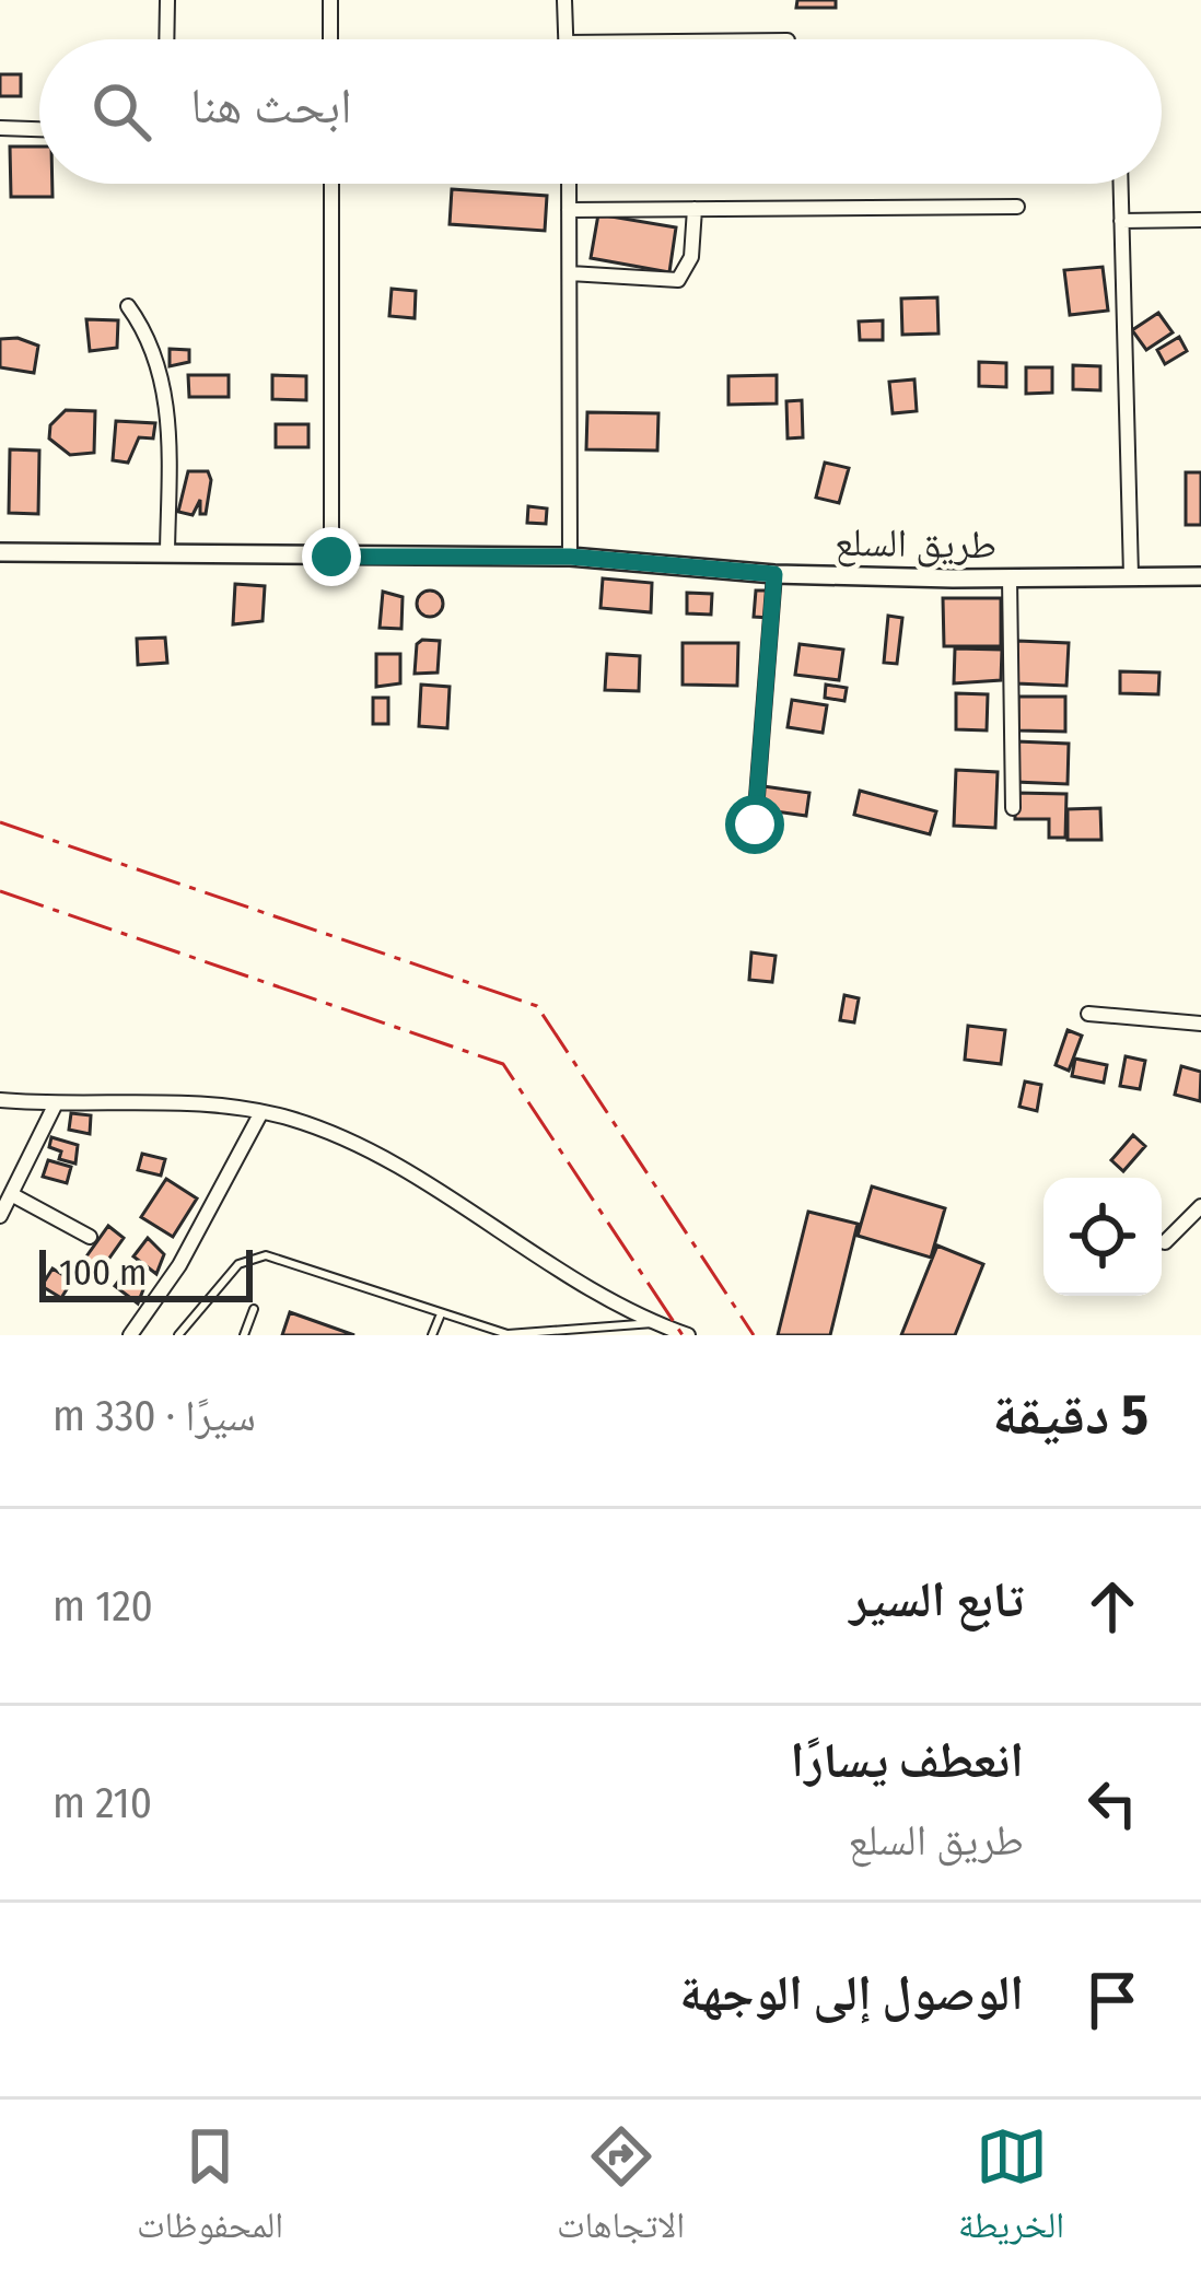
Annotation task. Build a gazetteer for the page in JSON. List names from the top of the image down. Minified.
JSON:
{"streets":{"street":["طريق السلع"]},"scale_bar":"100 m","page":{"search":"ابحث هنا","scale":"100 m","heading":["5 دقيقة","سيرًا · 330 m"],"list":[["تابع السير","120 m"],["انعطف يسارًا","طريق السلع","210 m"],"الوصول إلى الوجهة"],"nav":["الخريطة","الاتجاهات","المحفوظات"]}}
